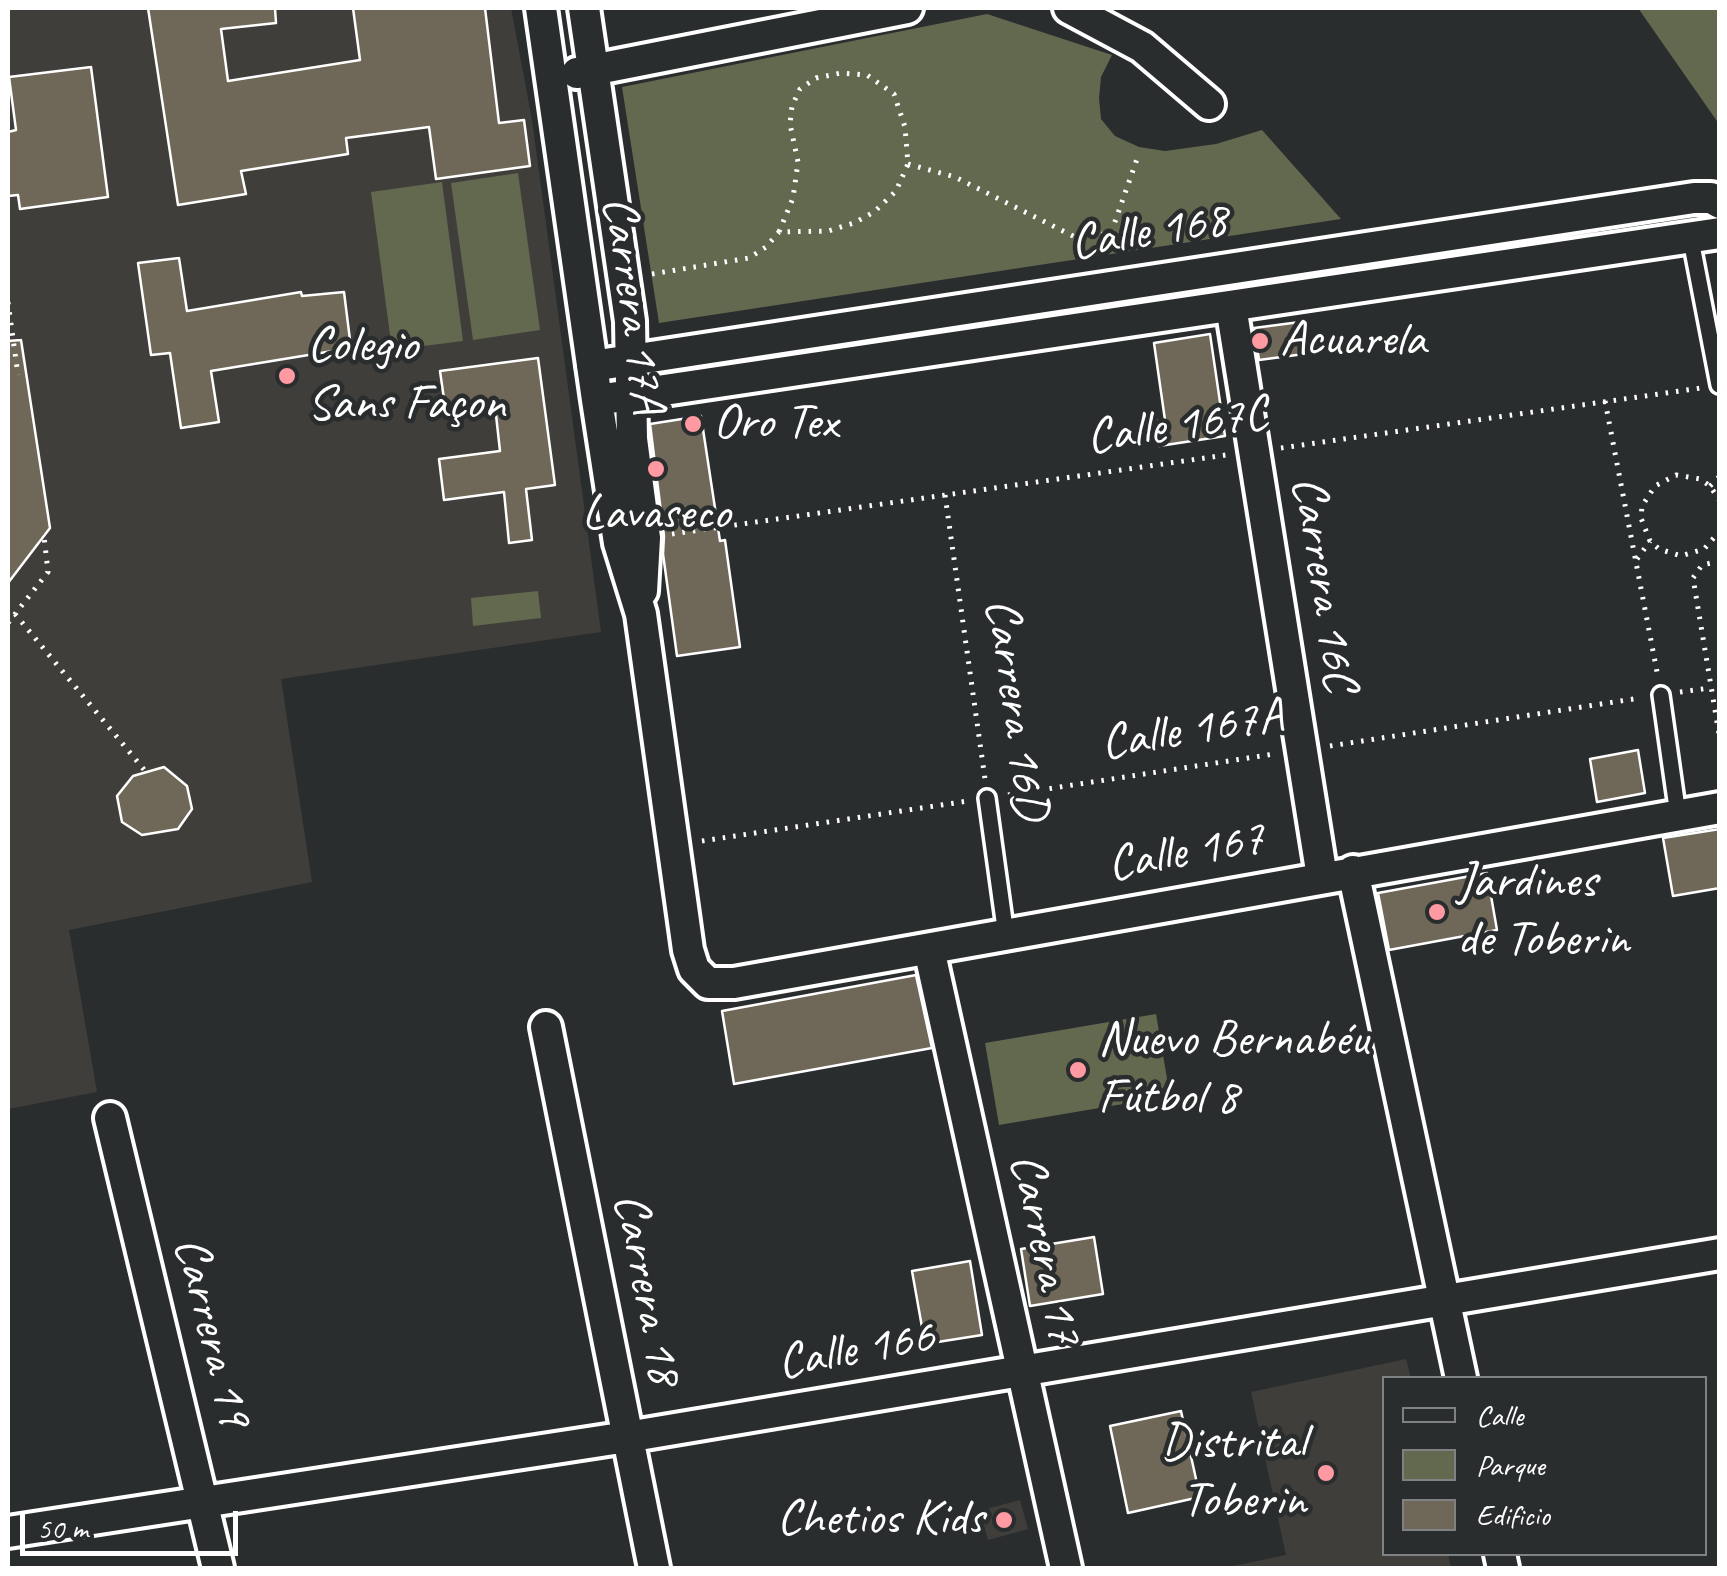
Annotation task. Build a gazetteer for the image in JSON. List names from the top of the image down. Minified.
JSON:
{"streets":{"street":["Calle 168","Carrera 17A","Carrera 16C","Calle 167","Carrera 17","Carrera 18","Carrera 19","Calle 166"],"lane":["Carrera 16D"],"path":["Calle 167C","Calle 167A"]},"crossings":[["Calle 168","Carrera 17A"],["Calle 168","Carrera 16C"],["Carrera 17A","Calle 167C"],["Carrera 17A","Calle 167A"],["Carrera 17A","Calle 167"],["Calle 167C","Carrera 16C"],["Calle 167C","Carrera 16D"],["Carrera 16C","Calle 167A"],["Carrera 16C","Calle 167"],["Carrera 16D","Calle 167A"],["Carrera 16D","Calle 167"],["Calle 167","Carrera 17"],["Carrera 17","Calle 166"],["Carrera 18","Calle 166"],["Carrera 19","Calle 166"]],"places":["Acuarela","Colegio Sans Façon","Oro Tex","Lavaseco","Jardines de Toberin","Nuevo Bernabéu Fútbol 8","Distrital Toberin","Chetios Kids"],"legend":["Calle","Parque","Edificio"],"scale_bar":"50 m"}
